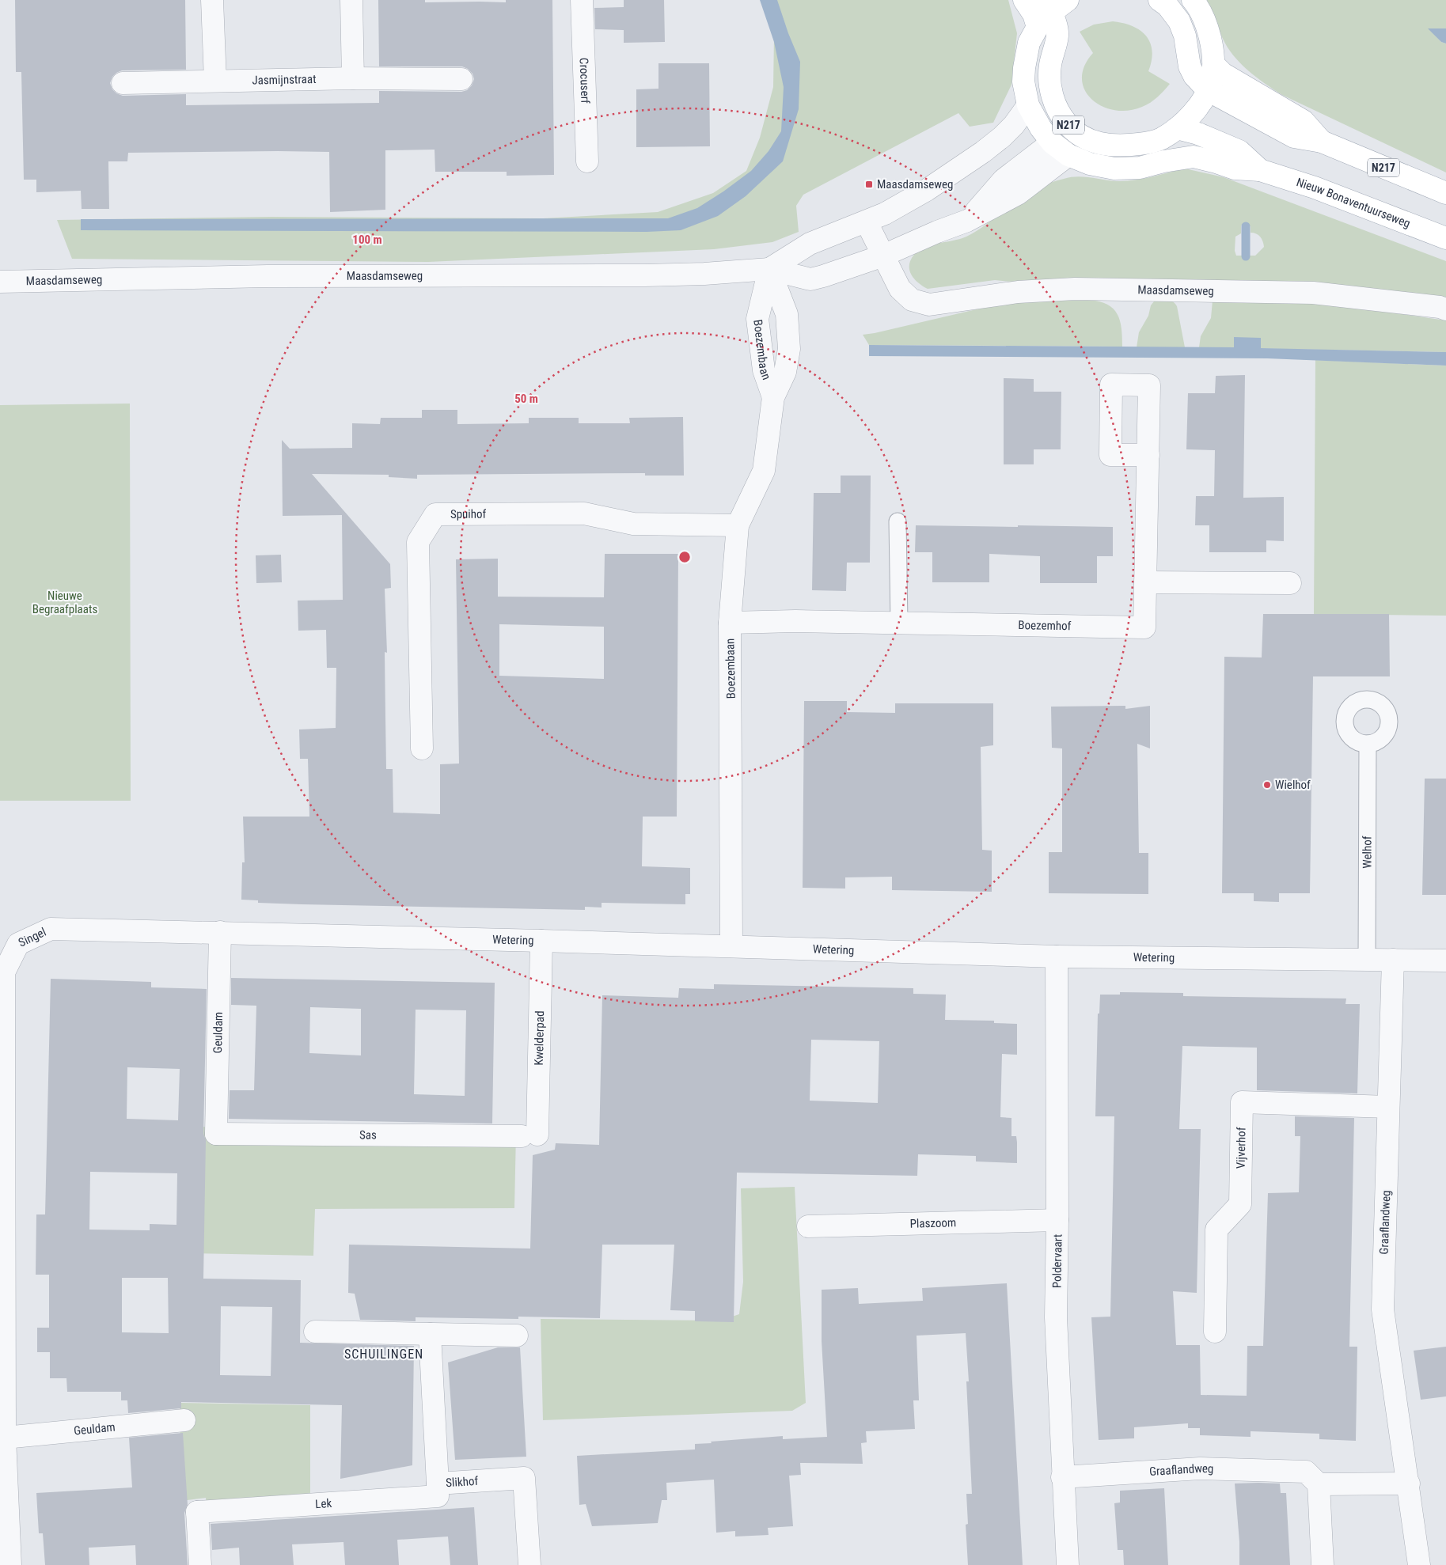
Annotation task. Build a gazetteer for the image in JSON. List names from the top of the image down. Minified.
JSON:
{"streets":{"main road":["N217","Nieuw Bonaventuurseweg"],"street":["Jasmijnstraat","Crocuserf","Maasdamseweg","Boezembaan","Spuihof","Boezemhof","Singel","Wetering","Geuldam","Kwelderpad","Sas","Vijverhof","Graaflandweg","Plaszoom","Poldervaart","Slikhof","Lek"],"lane":["Welhof"]},"crossings":[["N217","Nieuw Bonaventuurseweg"],["N217","Maasdamseweg"],["Nieuw Bonaventuurseweg","Maasdamseweg"],["Maasdamseweg","Boezembaan"],["Boezembaan","Spuihof"],["Boezembaan","Boezemhof"],["Boezembaan","Wetering"],["Welhof","Wetering"],["Singel","Wetering"],["Singel","Geuldam"],["Wetering","Geuldam"],["Wetering","Kwelderpad"],["Wetering","Graaflandweg"],["Wetering","Poldervaart"],["Geuldam","Sas"],["Kwelderpad","Sas"],["Vijverhof","Graaflandweg"],["Graaflandweg","Poldervaart"],["Plaszoom","Poldervaart"],["Slikhof","Lek"]],"districts":["SCHUILINGEN"],"parks":["Nieuwe Begraafplaats"],"places":{"transit":["Maasdamseweg"],"other":["Wielhof"]},"rings":["100 m","50 m"]}
